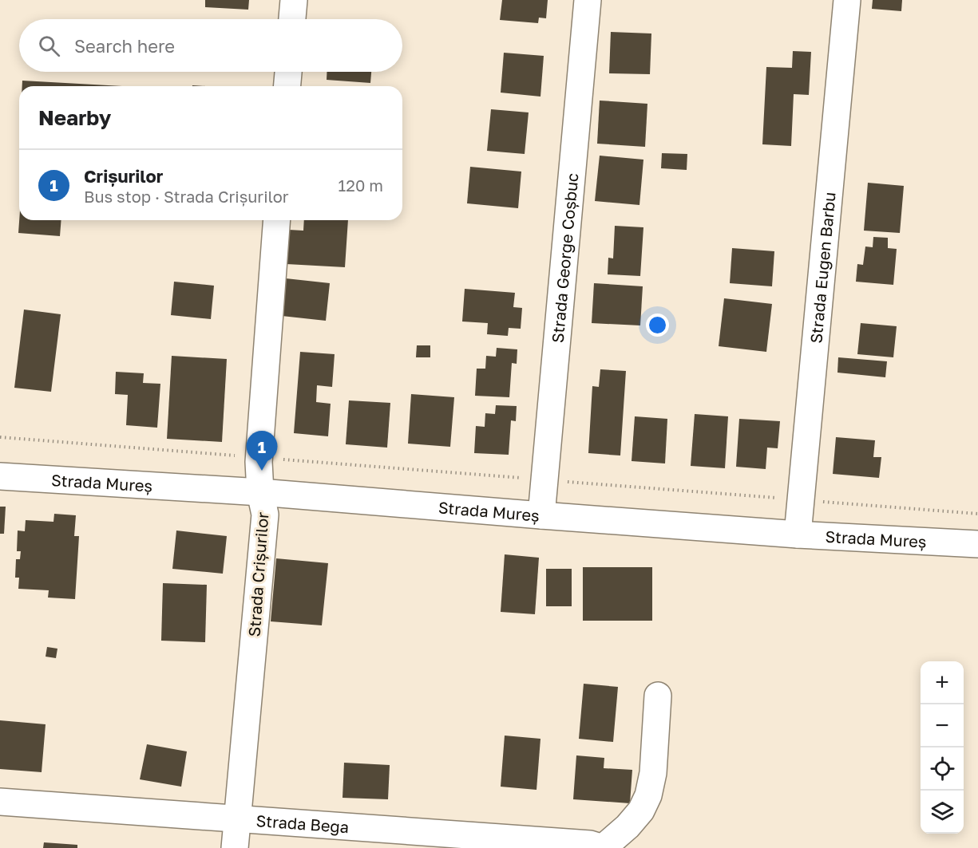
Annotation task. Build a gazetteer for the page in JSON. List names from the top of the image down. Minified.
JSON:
{"streets":{"street":["Strada George Coșbuc","Strada Eugen Barbu","Strada Mureș","Strada Crișurilor","Strada Bega"]},"crossings":[["Strada George Coșbuc","Strada Mureș"],["Strada Eugen Barbu","Strada Mureș"],["Strada Mureș","Strada Crișurilor"],["Strada Crișurilor","Strada Bega"]],"page":{"search":"Search here","heading":"Nearby","list":[{"mark":"1","name":"Crișurilor","note":"Bus stop · Strada Crișurilor","value":"120 m"}],"pins":"1","map_buttons":["+","−"]}}
